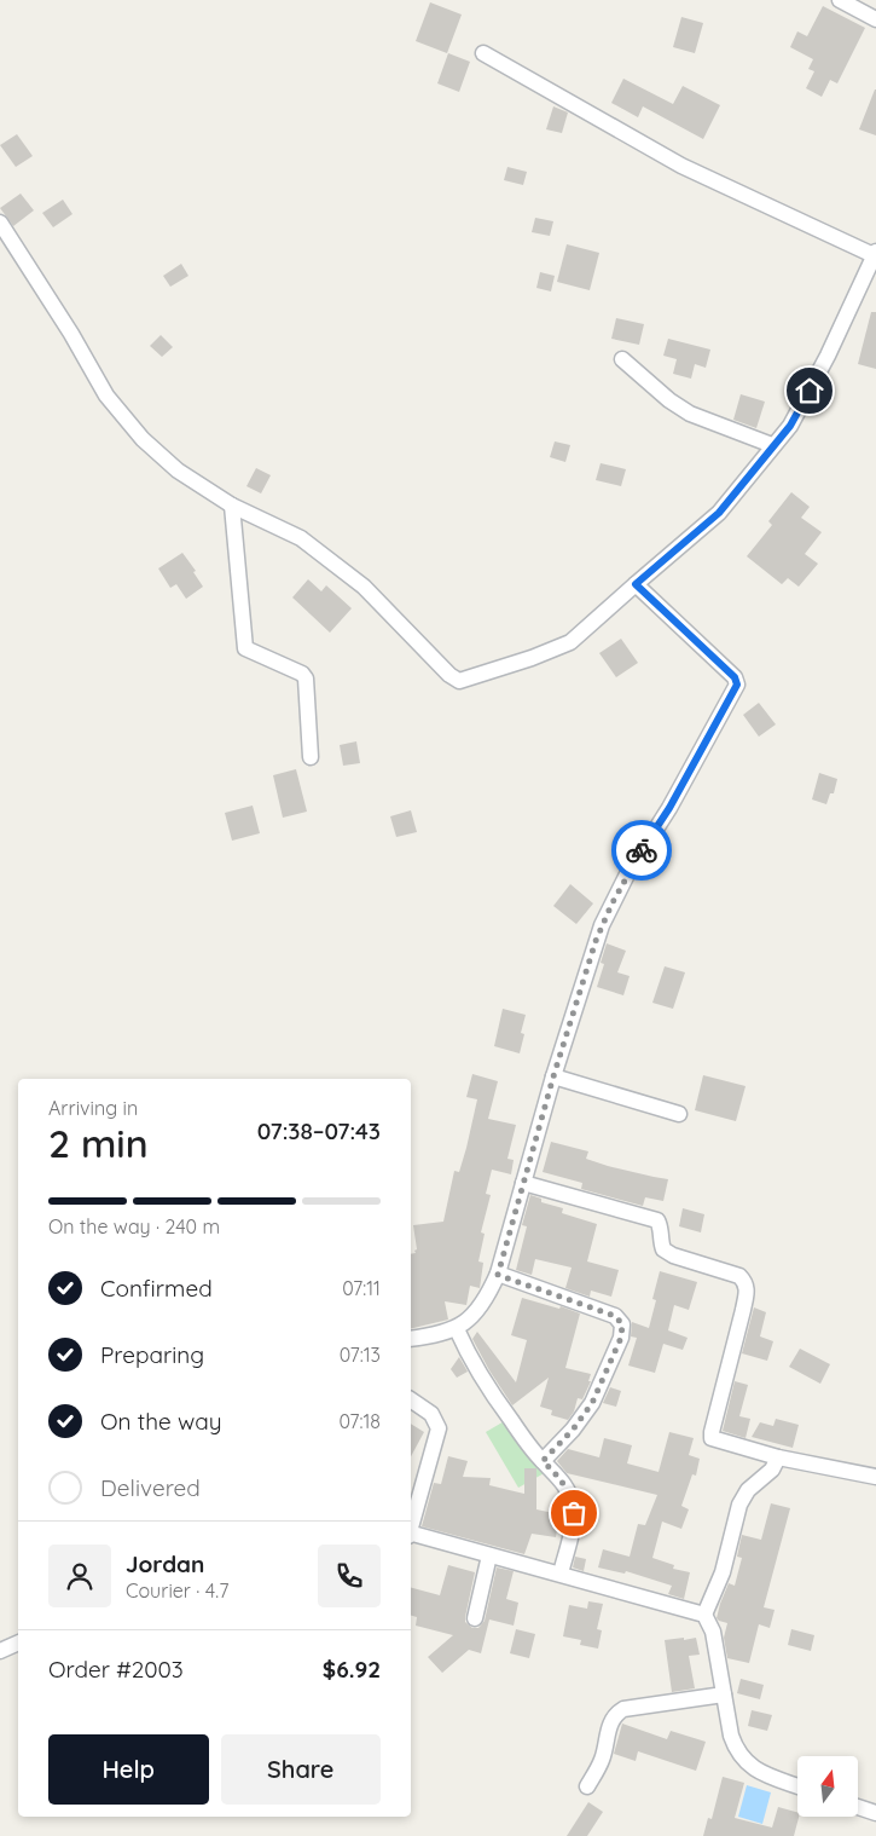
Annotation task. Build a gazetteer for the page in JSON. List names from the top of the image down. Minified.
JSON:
{"north":"top","page":{"heading":["2 min","Arriving in","07:38–07:43"],"panel":["Jordan","Courier · 4.7","Order #2003","$6.92"],"bar":"On the way · 240 m","list":[["Confirmed","07:11"],["Preparing","07:13"],["On the way","07:18"],"Delivered"],"buttons":["Help","Share"]}}
